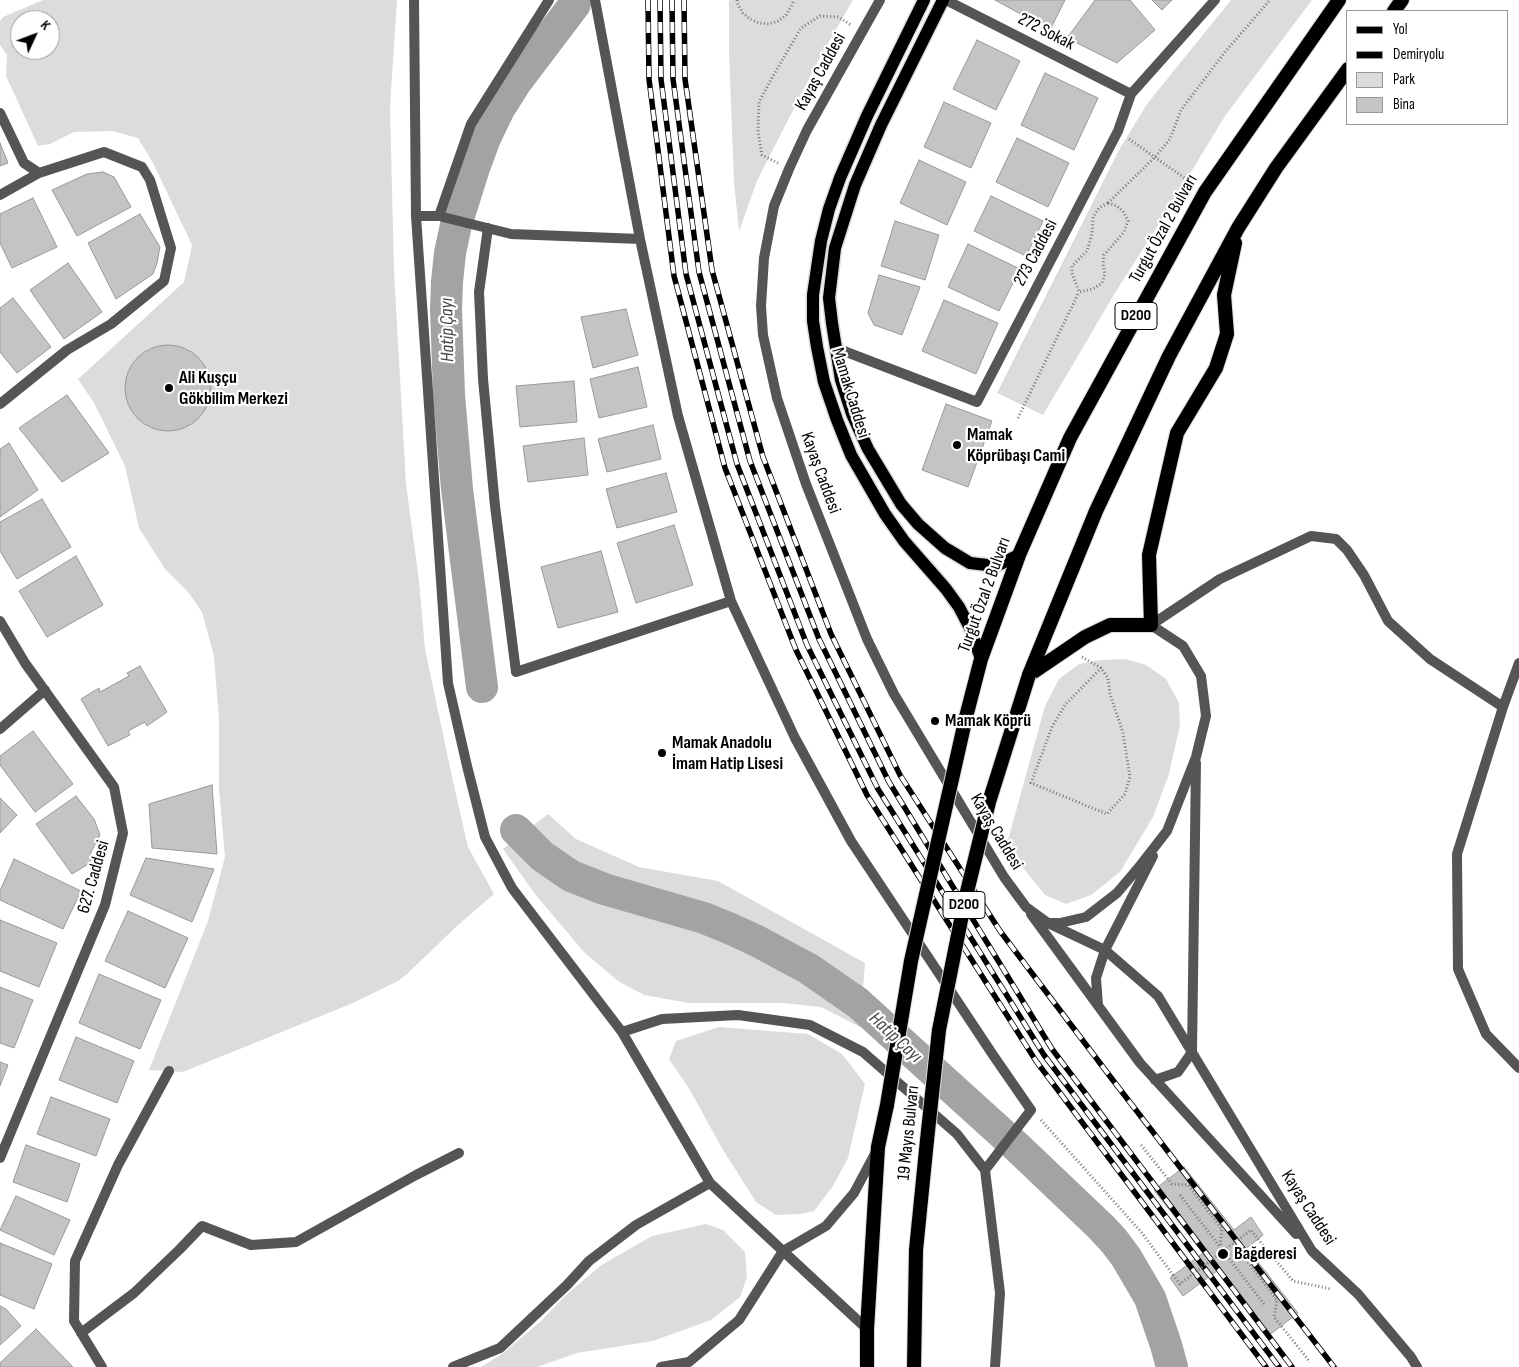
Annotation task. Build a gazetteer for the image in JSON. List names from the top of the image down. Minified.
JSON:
{"streets":{"highway":["Turgut Özal 2 Bulvarı","D200","19 Mayıs Bulvarı"],"main road":["Mamak Caddesi"],"street":["272 Sokak","Kayaş Caddesi","273 Caddesi","627. Caddesi"]},"crossings":[["272 Sokak","273 Caddesi"],["272 Sokak","Mamak Caddesi"],["Turgut Özal 2 Bulvarı","Mamak Caddesi"],["Turgut Özal 2 Bulvarı","19 Mayıs Bulvarı"],["273 Caddesi","Mamak Caddesi"],["D200","19 Mayıs Bulvarı"]],"water":["Hatip Çayı"],"places":["Ali Kuşçu Gökbilim Merkezi","Mamak Köprübaşı Cami","Mamak Köprü","Mamak Anadolu İmam Hatip Lisesi","Bağderesi"],"legend":["Yol","Demiryolu","Park","Bina"],"north":"top right"}
